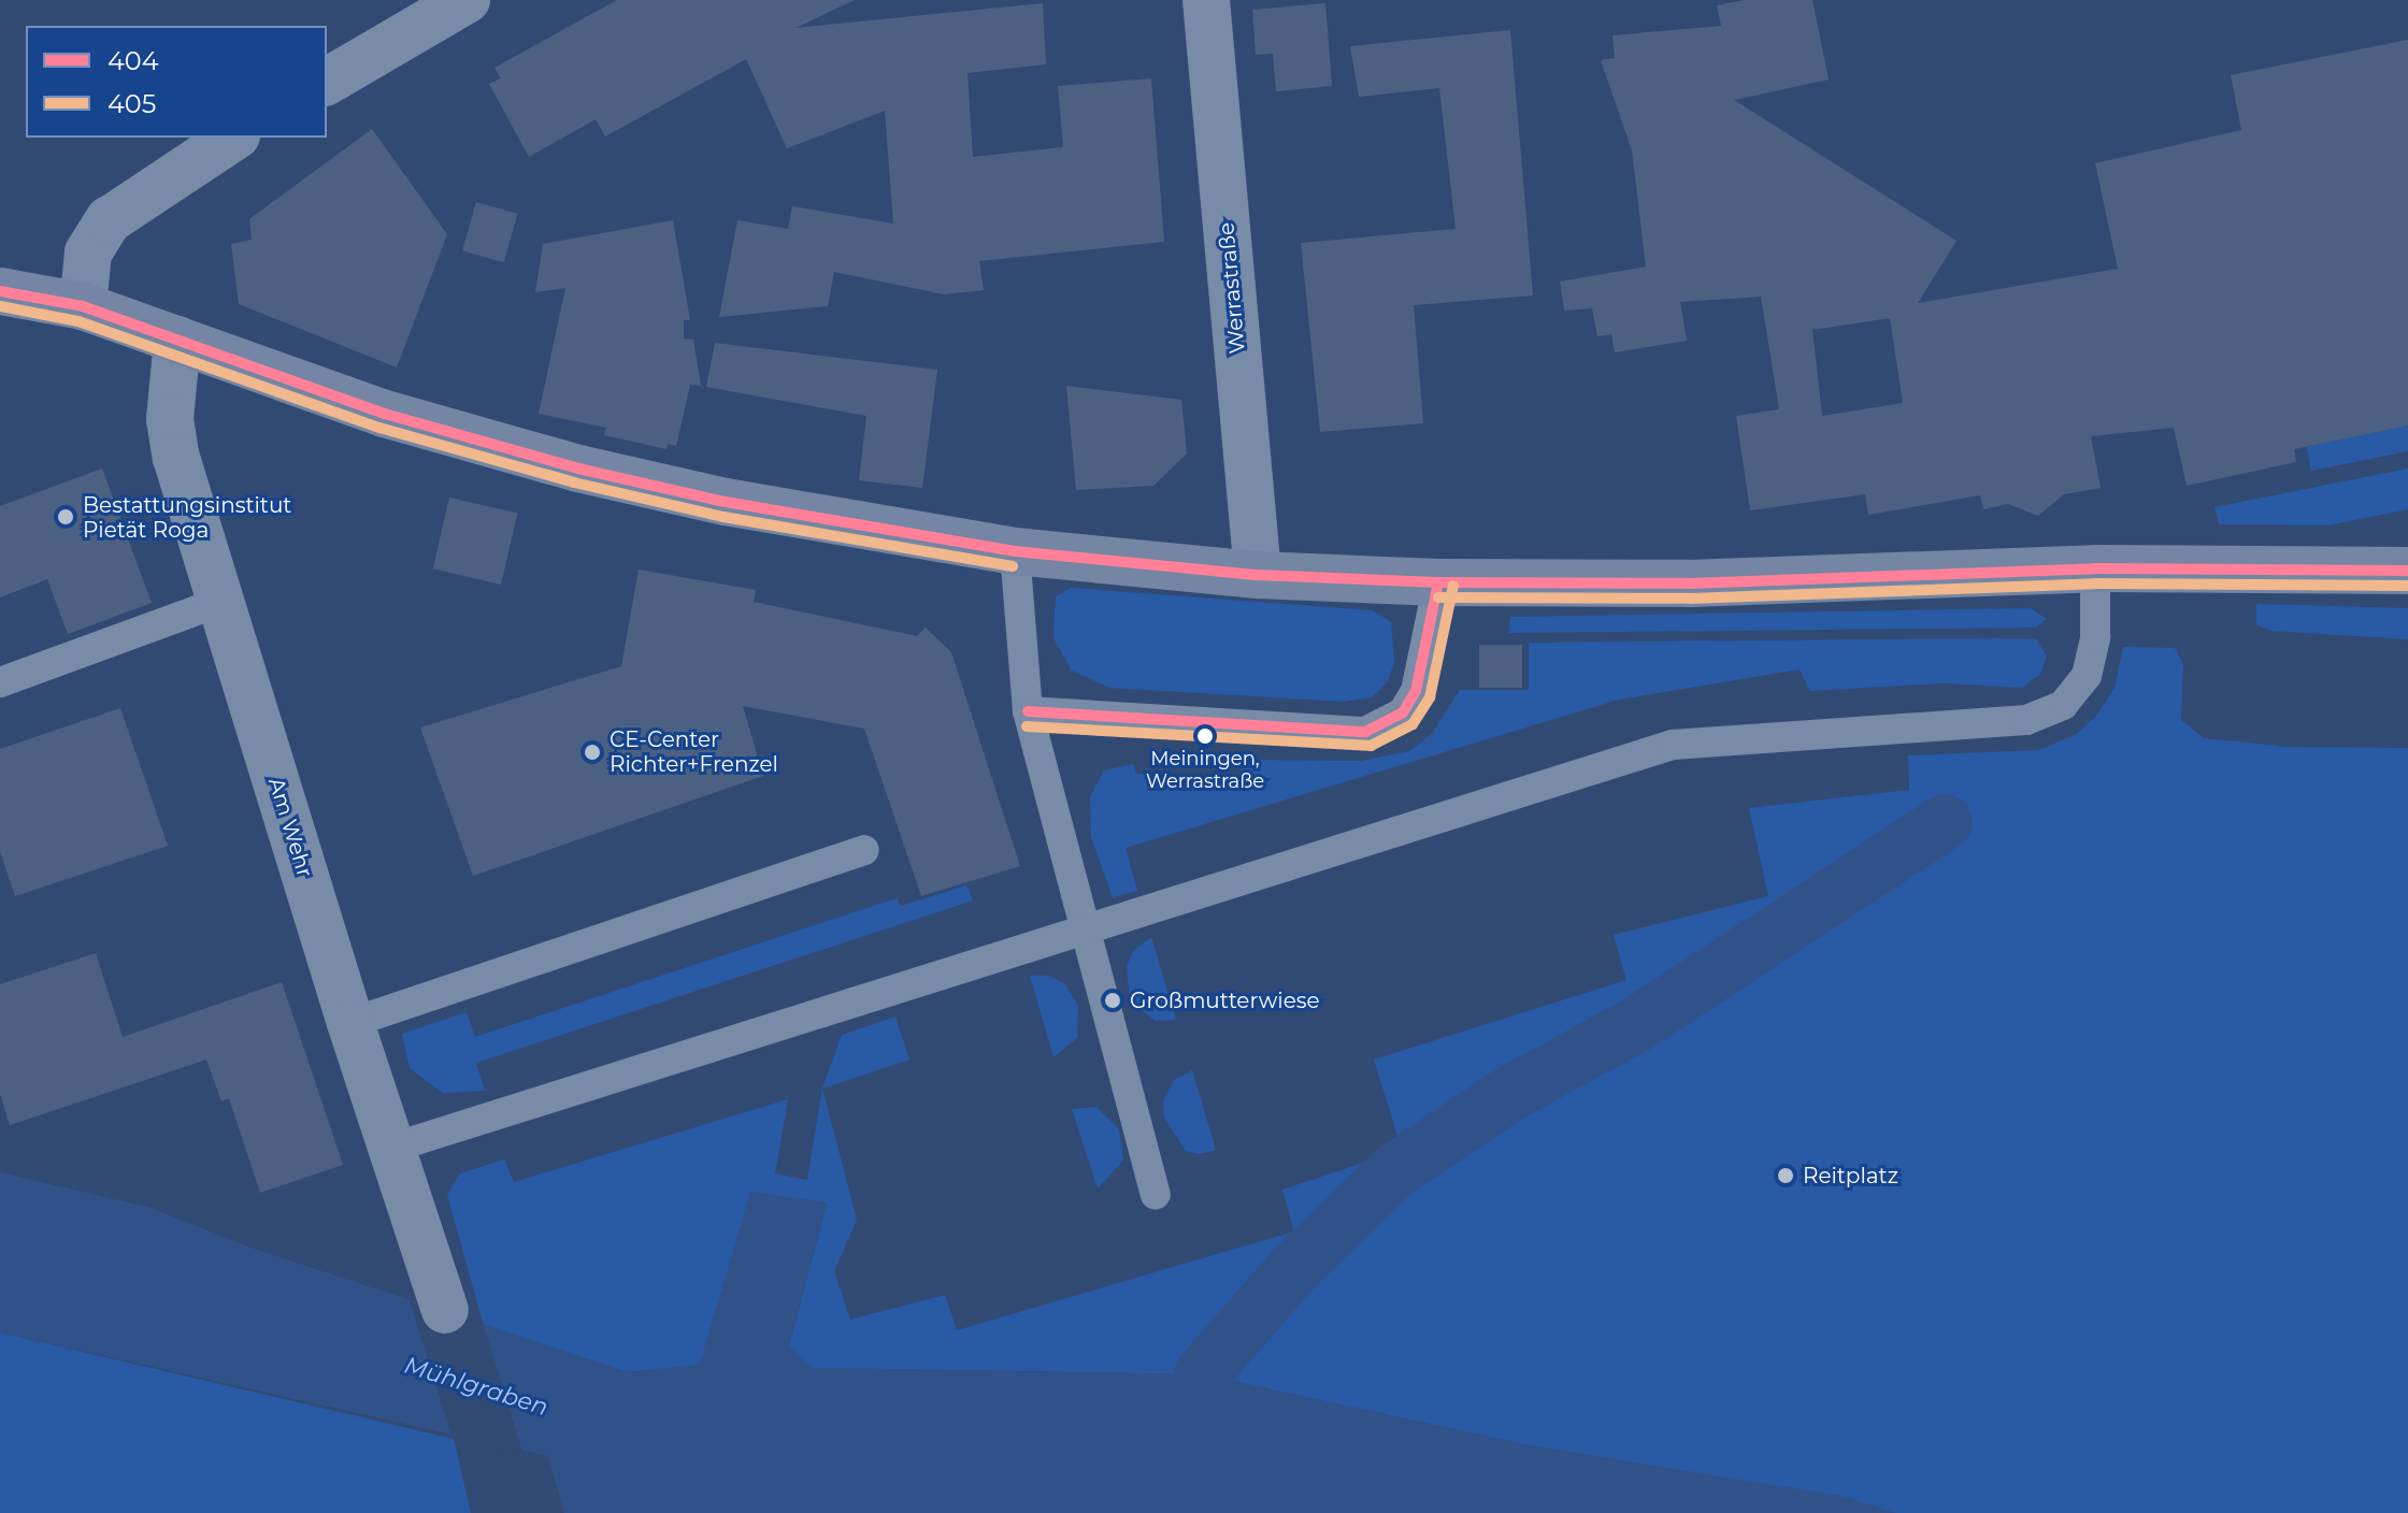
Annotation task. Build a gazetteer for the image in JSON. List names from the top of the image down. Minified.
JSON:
{"streets":{"street":["Werrastraße","Am Wehr"]},"water":["Mühlgraben"],"places":["Bestattungsinstitut Pietät Roga","Meiningen, Werrastraße","CE-Center Richter+Frenzel","Großmutterwiese","Reitplatz"],"lines":["transit line 404","transit line 405"],"legend":["404","405"]}
